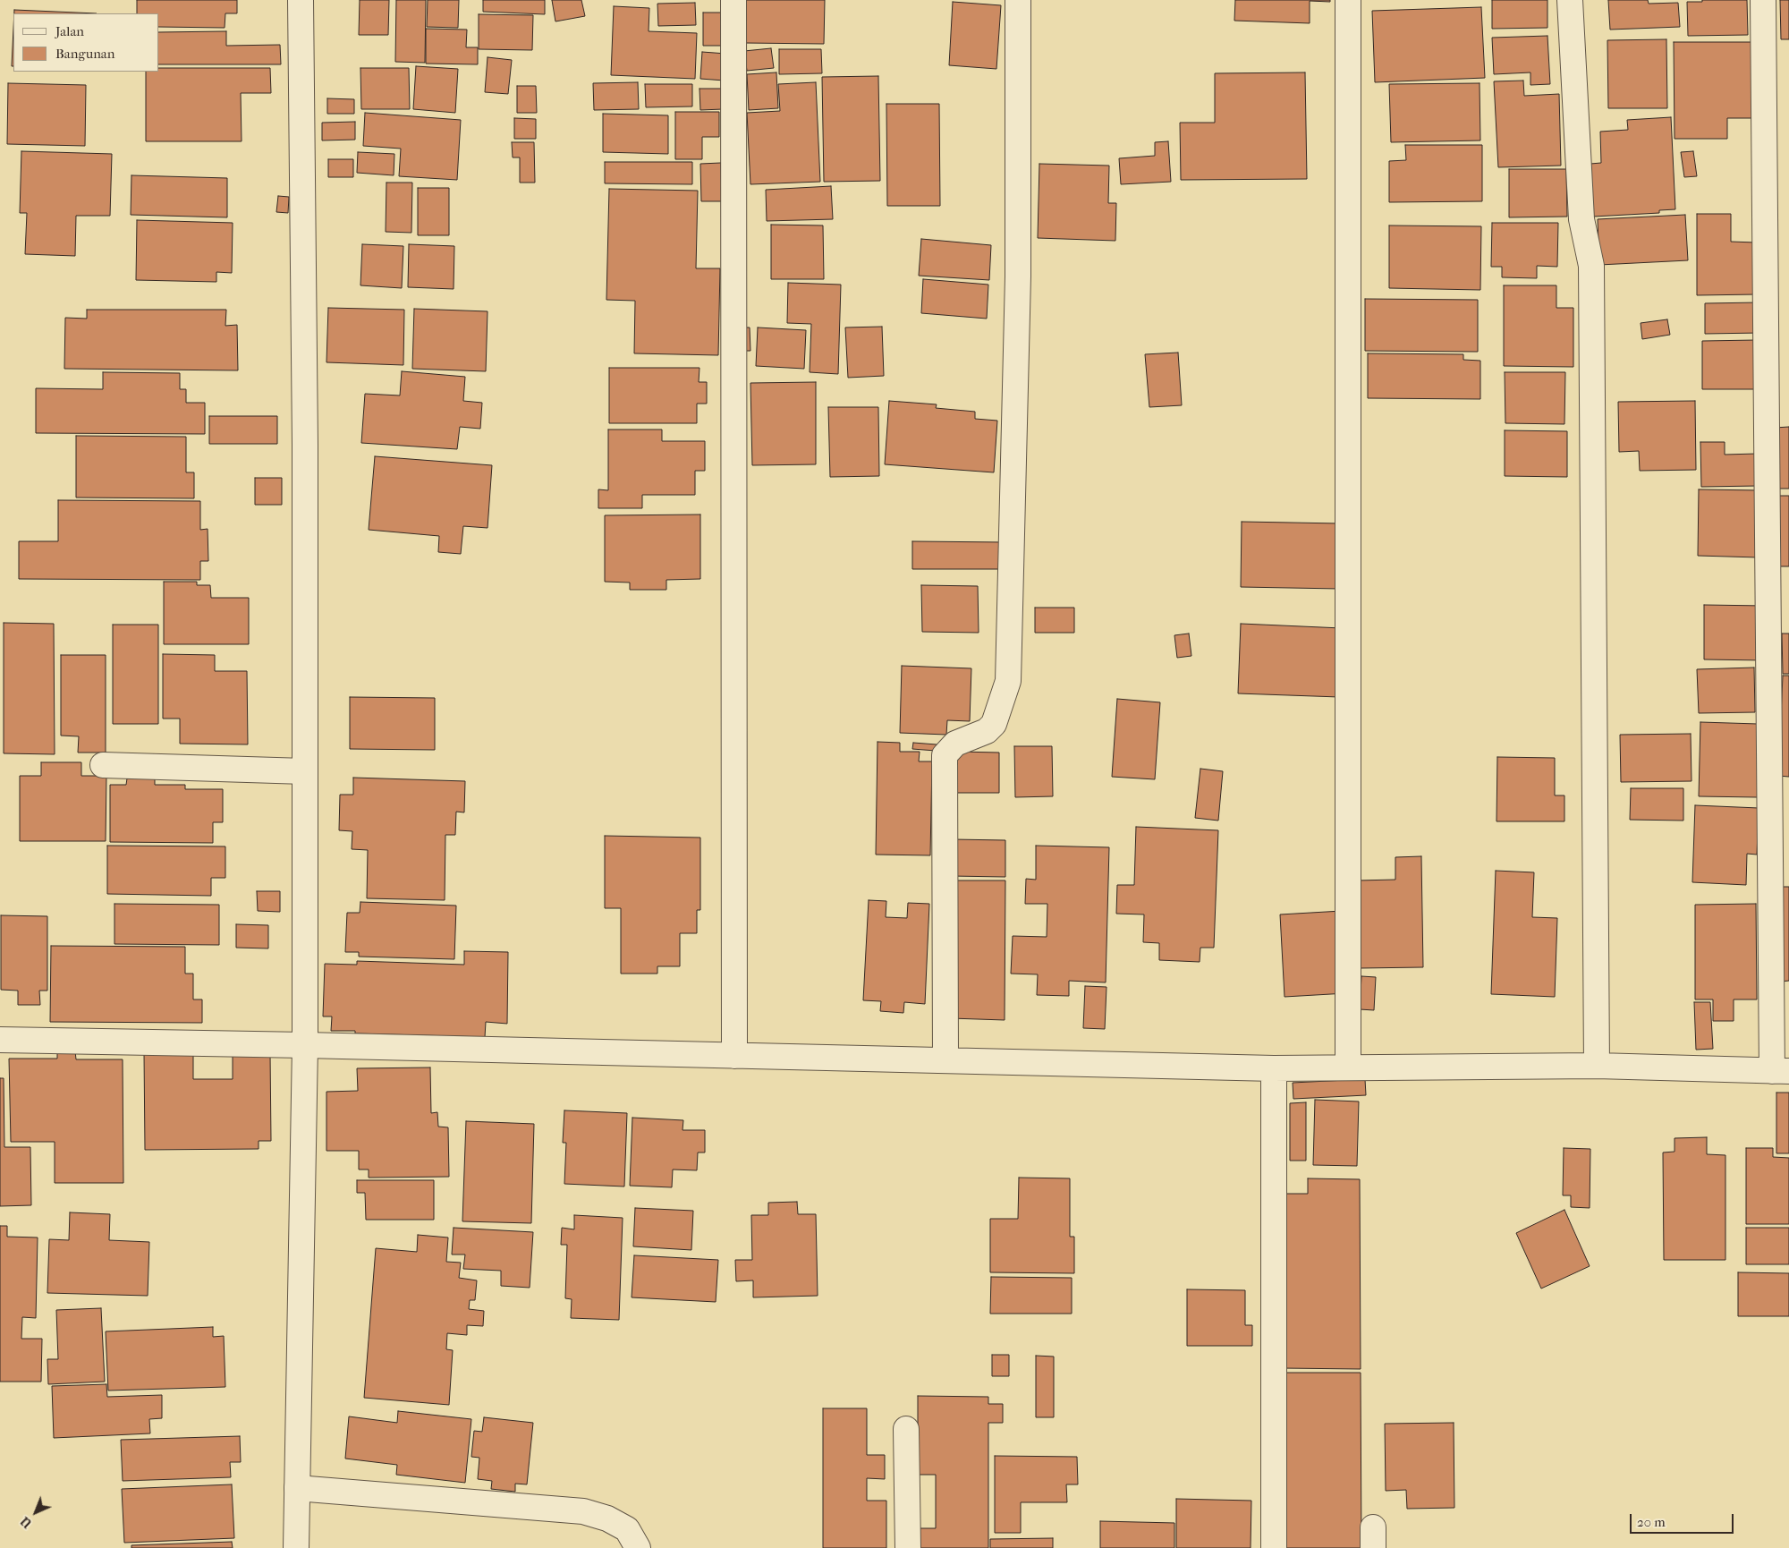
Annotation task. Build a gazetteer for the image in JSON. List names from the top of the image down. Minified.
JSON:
{"legend":["Jalan","Bangunan"],"scale_bar":"20 m","north":"bottom left"}
